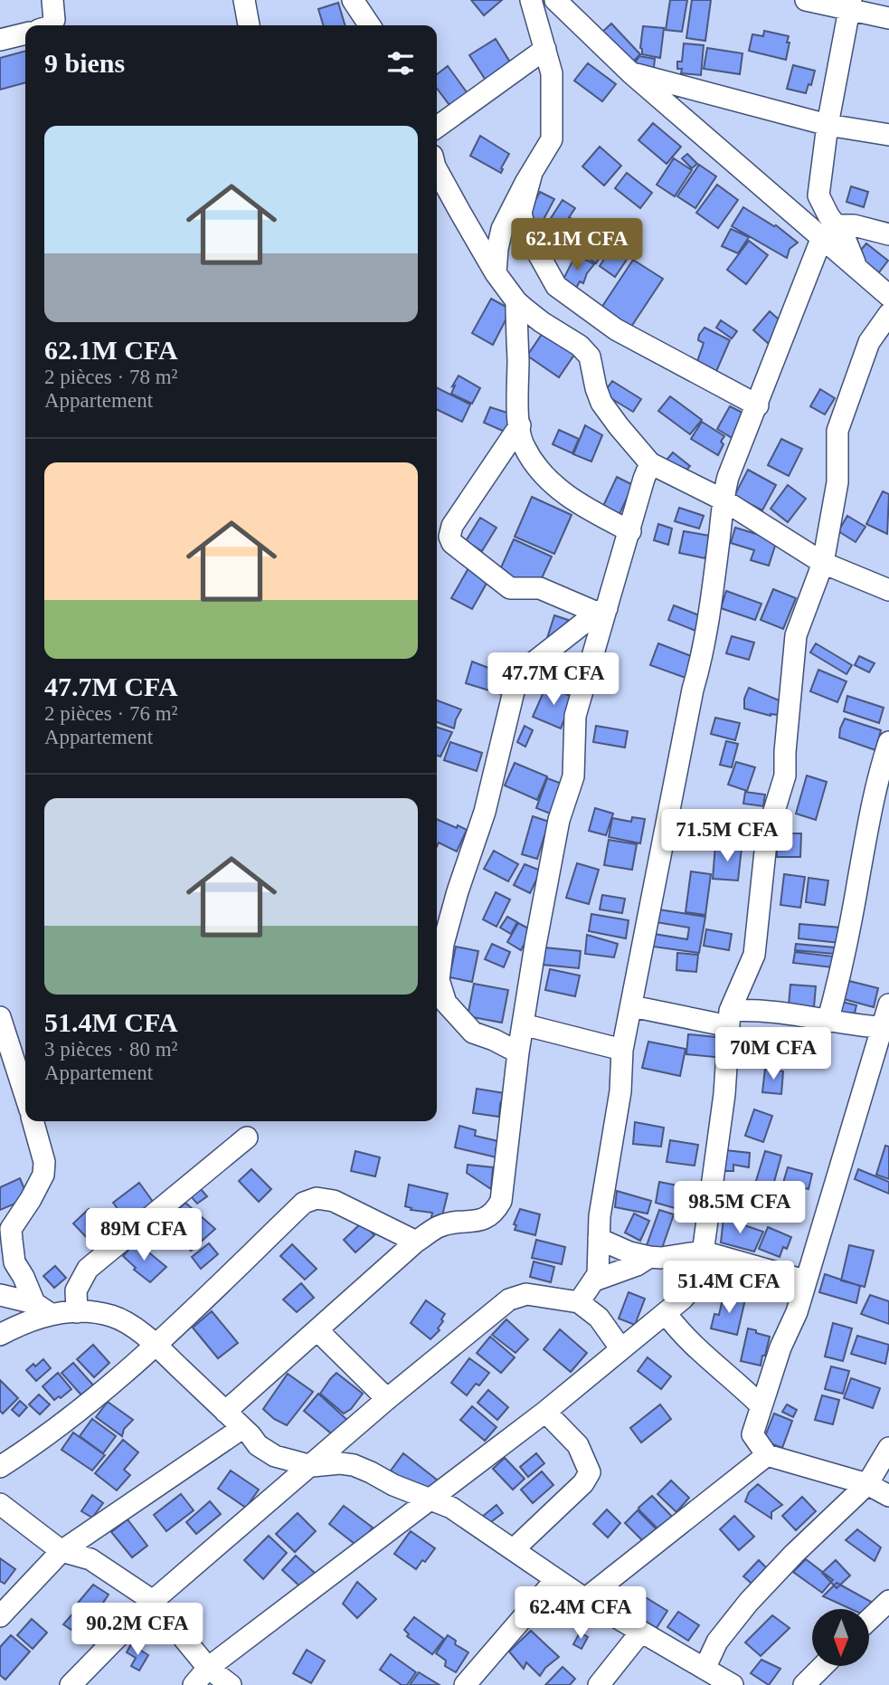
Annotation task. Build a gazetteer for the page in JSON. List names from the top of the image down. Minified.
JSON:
{"north":"bottom","page":{"heading":"9 biens","list":[{"name":"62.1M CFA","note":"2 pièces · 78 m² · Appartement"},{"name":"47.7M CFA","note":"2 pièces · 76 m² · Appartement"},{"name":"51.4M CFA","note":"3 pièces · 80 m² · Appartement"}],"price":["62.1M CFA","47.7M CFA","71.5M CFA","70M CFA","98.5M CFA","89M CFA","51.4M CFA","62.4M CFA","90.2M CFA"]}}
